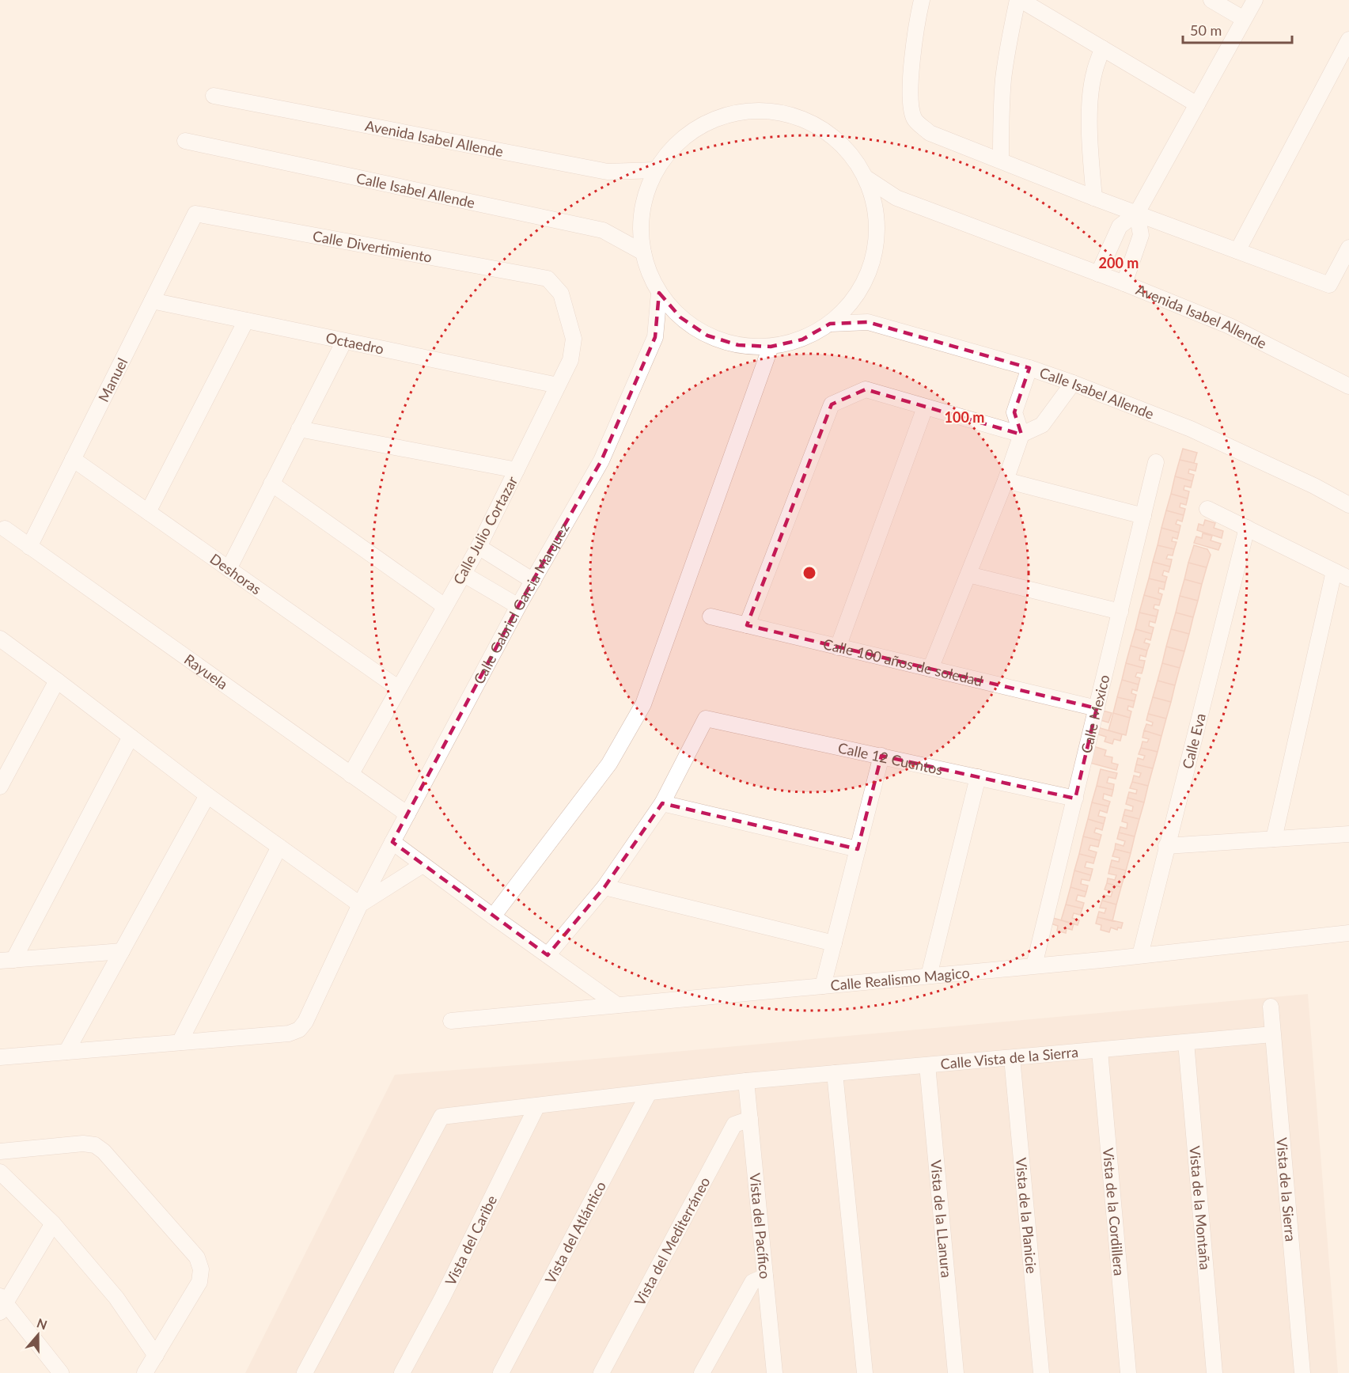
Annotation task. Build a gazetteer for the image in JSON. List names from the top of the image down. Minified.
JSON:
{"streets":{"street":["Avenida Isabel Allende","Calle Isabel Allende","Calle Divertimiento","Octaedro","Manuel","Calle Julio Cortazar","Deshoras","Calle Gabriel Garcia Marquez","Calle 100 años de soledad","Rayuela","Calle Mexico","Calle Eva","Calle 12 Cuentos","Calle Realismo Magico","Calle Vista de la Sierra","Vista de la Sierra","Vista de la Montaña","Vista de la Cordillera","Vista de la Planicie","Vista de la LLanura","Vista del Pacífico","Vista del Atlántico","Vista del Caribe","Vista del Mediterráneo"]},"crossings":[["Calle Divertimiento","Manuel"],["Calle Divertimiento","Calle Julio Cortazar"],["Octaedro","Manuel"],["Octaedro","Calle Julio Cortazar"],["Manuel","Deshoras"],["Manuel","Rayuela"],["Calle Julio Cortazar","Deshoras"],["Calle Julio Cortazar","Rayuela"],["Calle Gabriel Garcia Marquez","Rayuela"],["Calle 100 años de soledad","Calle Mexico"],["Calle Mexico","Calle 12 Cuentos"],["Calle Mexico","Calle Realismo Magico"],["Calle Eva","Calle Realismo Magico"],["Calle Vista de la Sierra","Vista de la Sierra"],["Calle Vista de la Sierra","Vista de la Montaña"],["Calle Vista de la Sierra","Vista de la Cordillera"],["Calle Vista de la Sierra","Vista de la Planicie"],["Calle Vista de la Sierra","Vista de la LLanura"],["Calle Vista de la Sierra","Vista del Pacífico"],["Calle Vista de la Sierra","Vista del Atlántico"],["Calle Vista de la Sierra","Vista del Caribe"],["Vista del Pacífico","Vista del Mediterráneo"]],"scale_bar":"50 m","north":"top","rings":["200 m","100 m"]}
